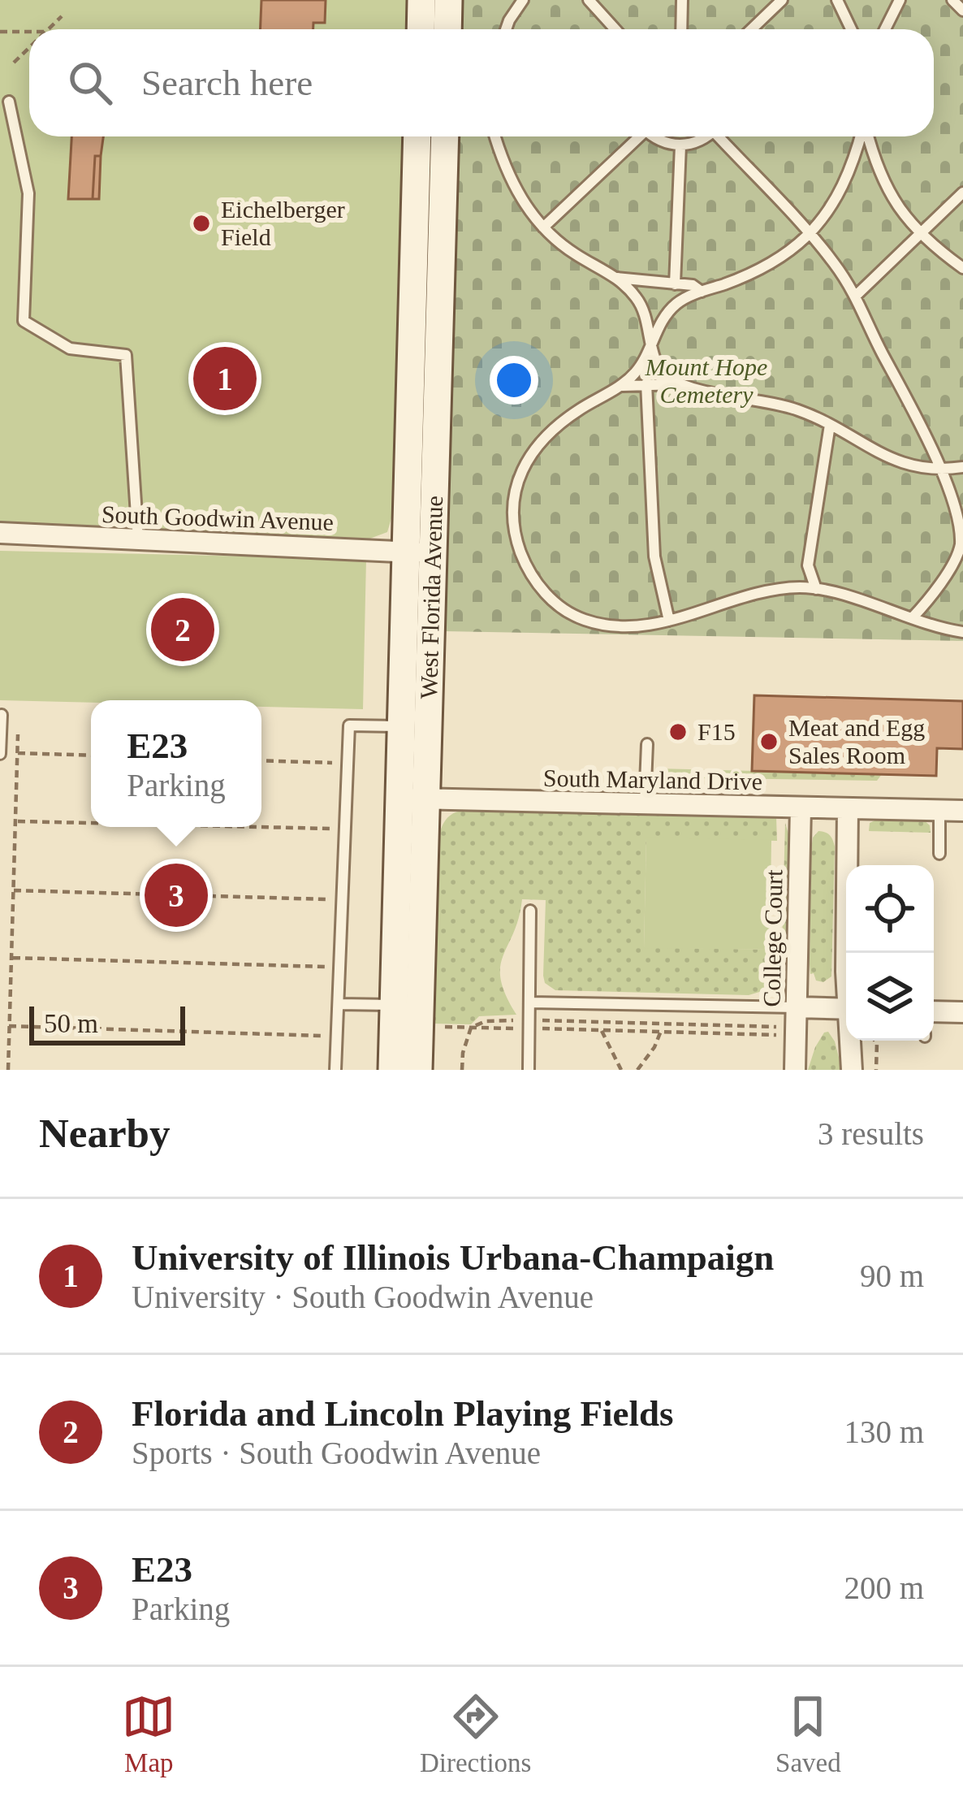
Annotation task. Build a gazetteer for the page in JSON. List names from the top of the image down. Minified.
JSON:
{"streets":{"main road":["West Florida Avenue"],"street":["South Goodwin Avenue","South Maryland Drive","College Court"]},"crossings":[["South Goodwin Avenue","West Florida Avenue"],["West Florida Avenue","South Maryland Drive"],["South Maryland Drive","College Court"]],"parks":["Mount Hope Cemetery"],"places":["Eichelberger Field","F15","Meat and Egg Sales Room"],"scale_bar":"50 m","page":{"search":"Search here","pins":["1","2","3"],"popup":["E23","Parking"],"scale":"50 m","heading":["Nearby","3 results"],"list":[{"mark":"1","name":"University of Illinois Urbana-Champaign","note":"University · South Goodwin Avenue","value":"90 m"},{"mark":"2","name":"Florida and Lincoln Playing Fields","note":"Sports · South Goodwin Avenue","value":"130 m"},{"mark":"3","name":"E23","note":"Parking","value":"200 m"}],"nav":["Map","Directions","Saved"]}}
